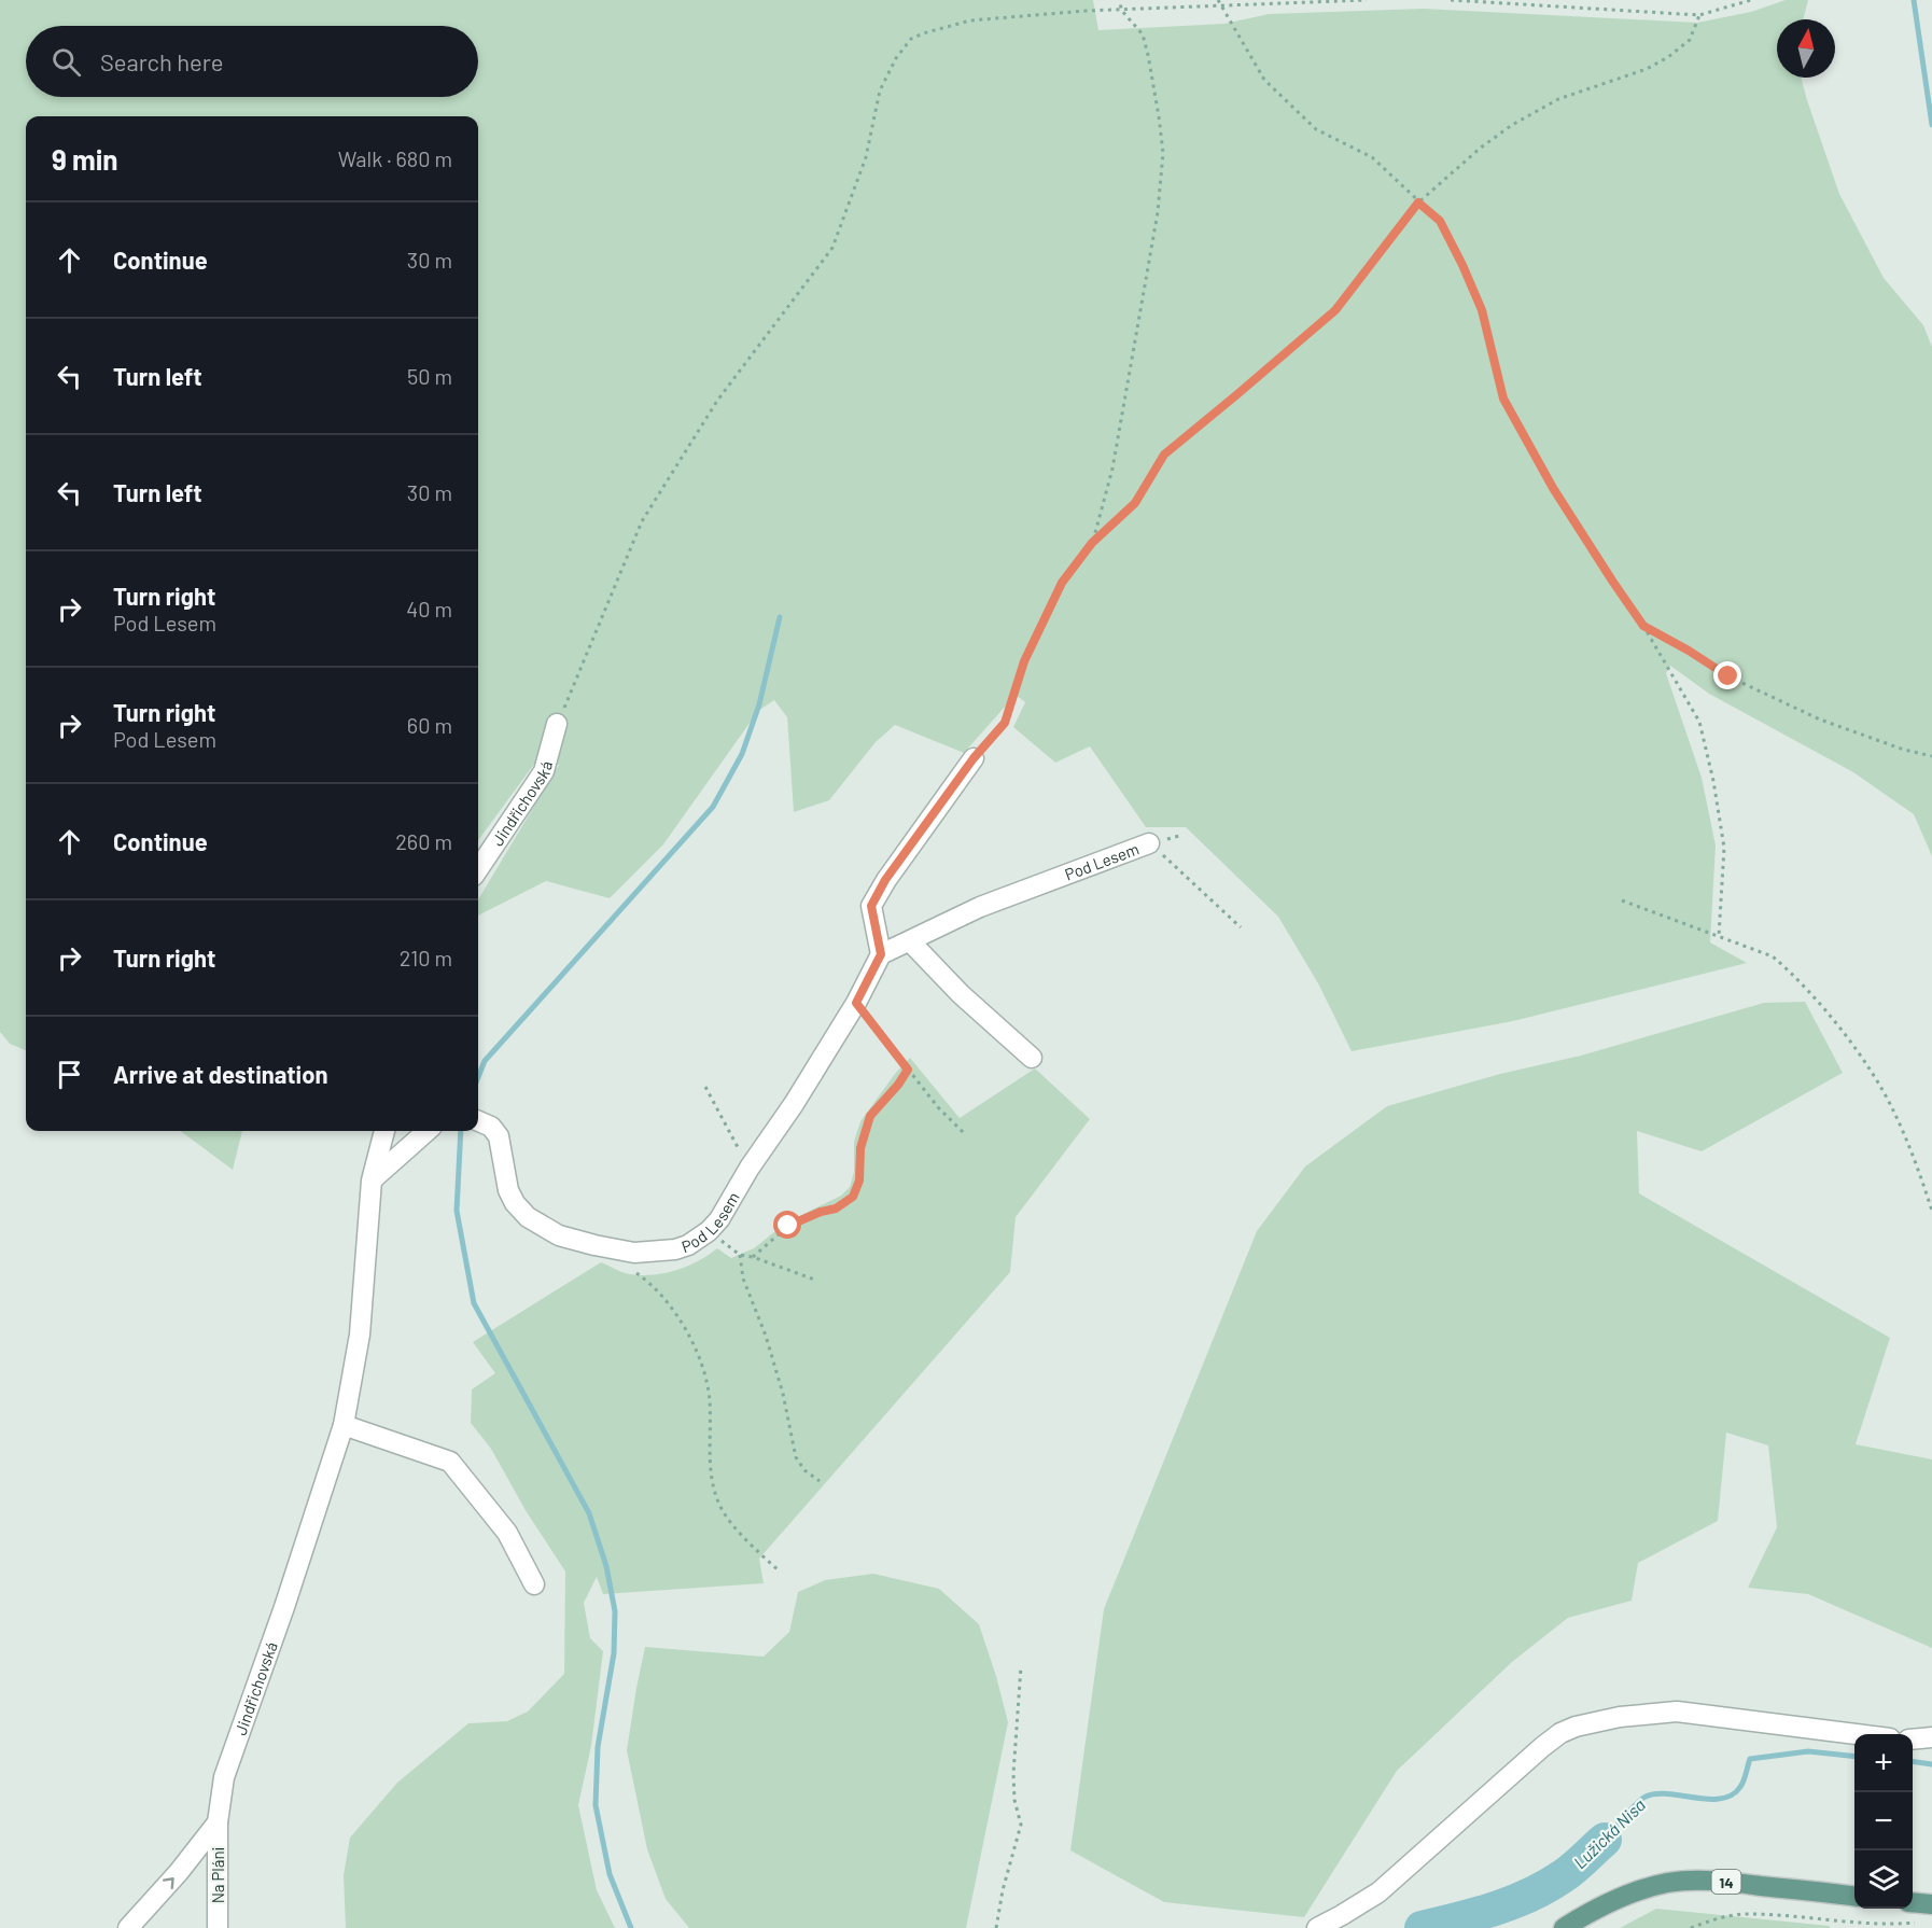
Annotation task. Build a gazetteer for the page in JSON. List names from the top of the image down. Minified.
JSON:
{"streets":{"main road":["14"],"street":["Jindřichovská","Pod Lesem","Na Pláni"]},"crossings":[["Jindřichovská","Na Pláni"]],"water":["Lužická Nisa"],"north":"top","page":{"search":"Search here","heading":["9 min","Walk · 680 m"],"list":[["Continue","30 m"],["Turn left","50 m"],["Turn left","30 m"],["Turn right","Pod Lesem","40 m"],["Turn right","Pod Lesem","60 m"],["Continue","260 m"],["Turn right","210 m"],"Arrive at destination"],"map_buttons":["+","−"]}}
